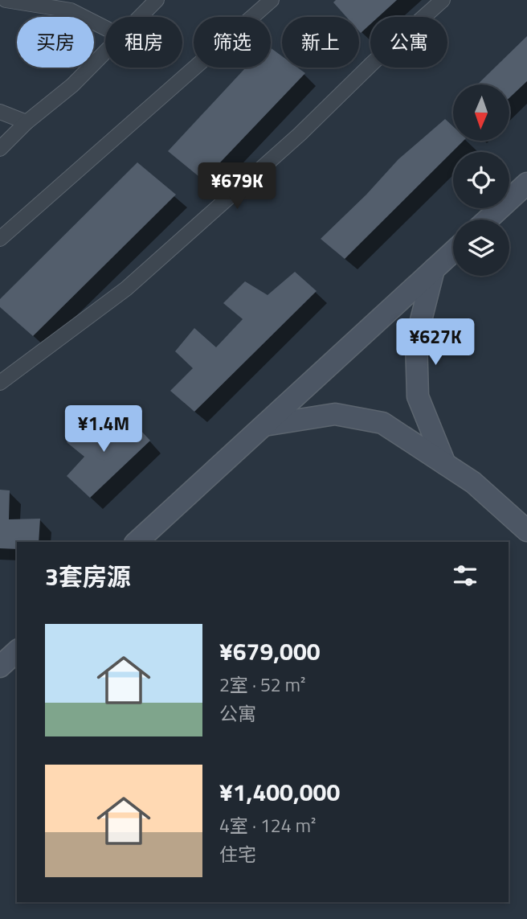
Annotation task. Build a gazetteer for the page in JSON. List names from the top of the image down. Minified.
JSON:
{"north":"bottom","page":{"chip":["买房","租房","筛选","新上","公寓"],"price":["¥679K","¥627K","¥1.4M"],"heading":"3套房源","list":[{"name":"¥679,000","note":"2室 · 52 m² · 公寓"},{"name":"¥1,400,000","note":"4室 · 124 m² · 住宅"}]}}
